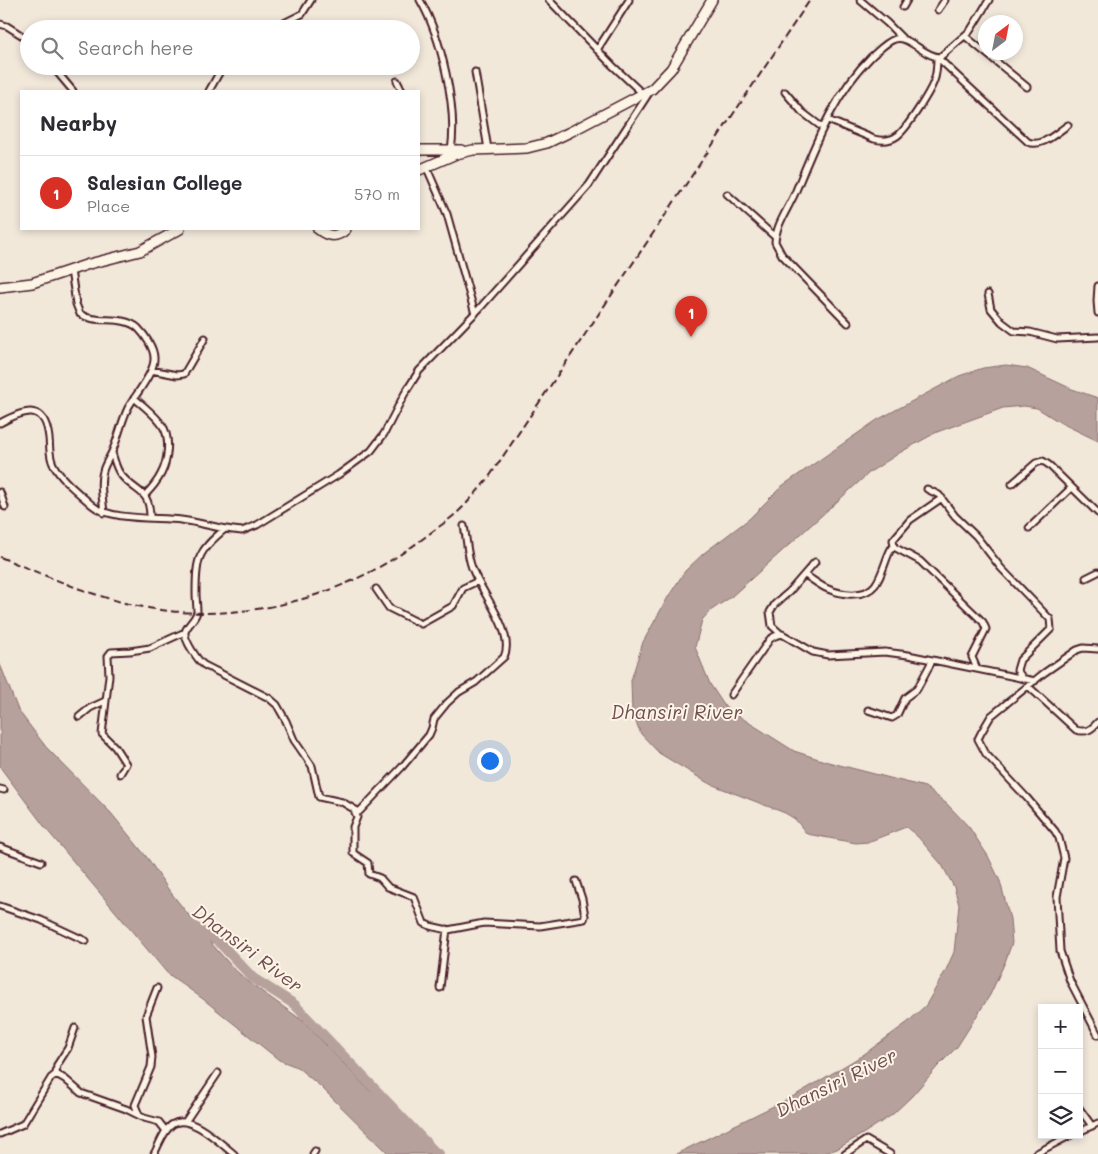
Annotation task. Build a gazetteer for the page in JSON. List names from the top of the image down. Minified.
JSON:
{"water":["Dhansiri River"],"north":"top right","page":{"search":"Search here","heading":"Nearby","list":[{"mark":"1","name":"Salesian College","note":"Place","value":"570 m"}],"pins":"1","map_buttons":["+","−"]}}
